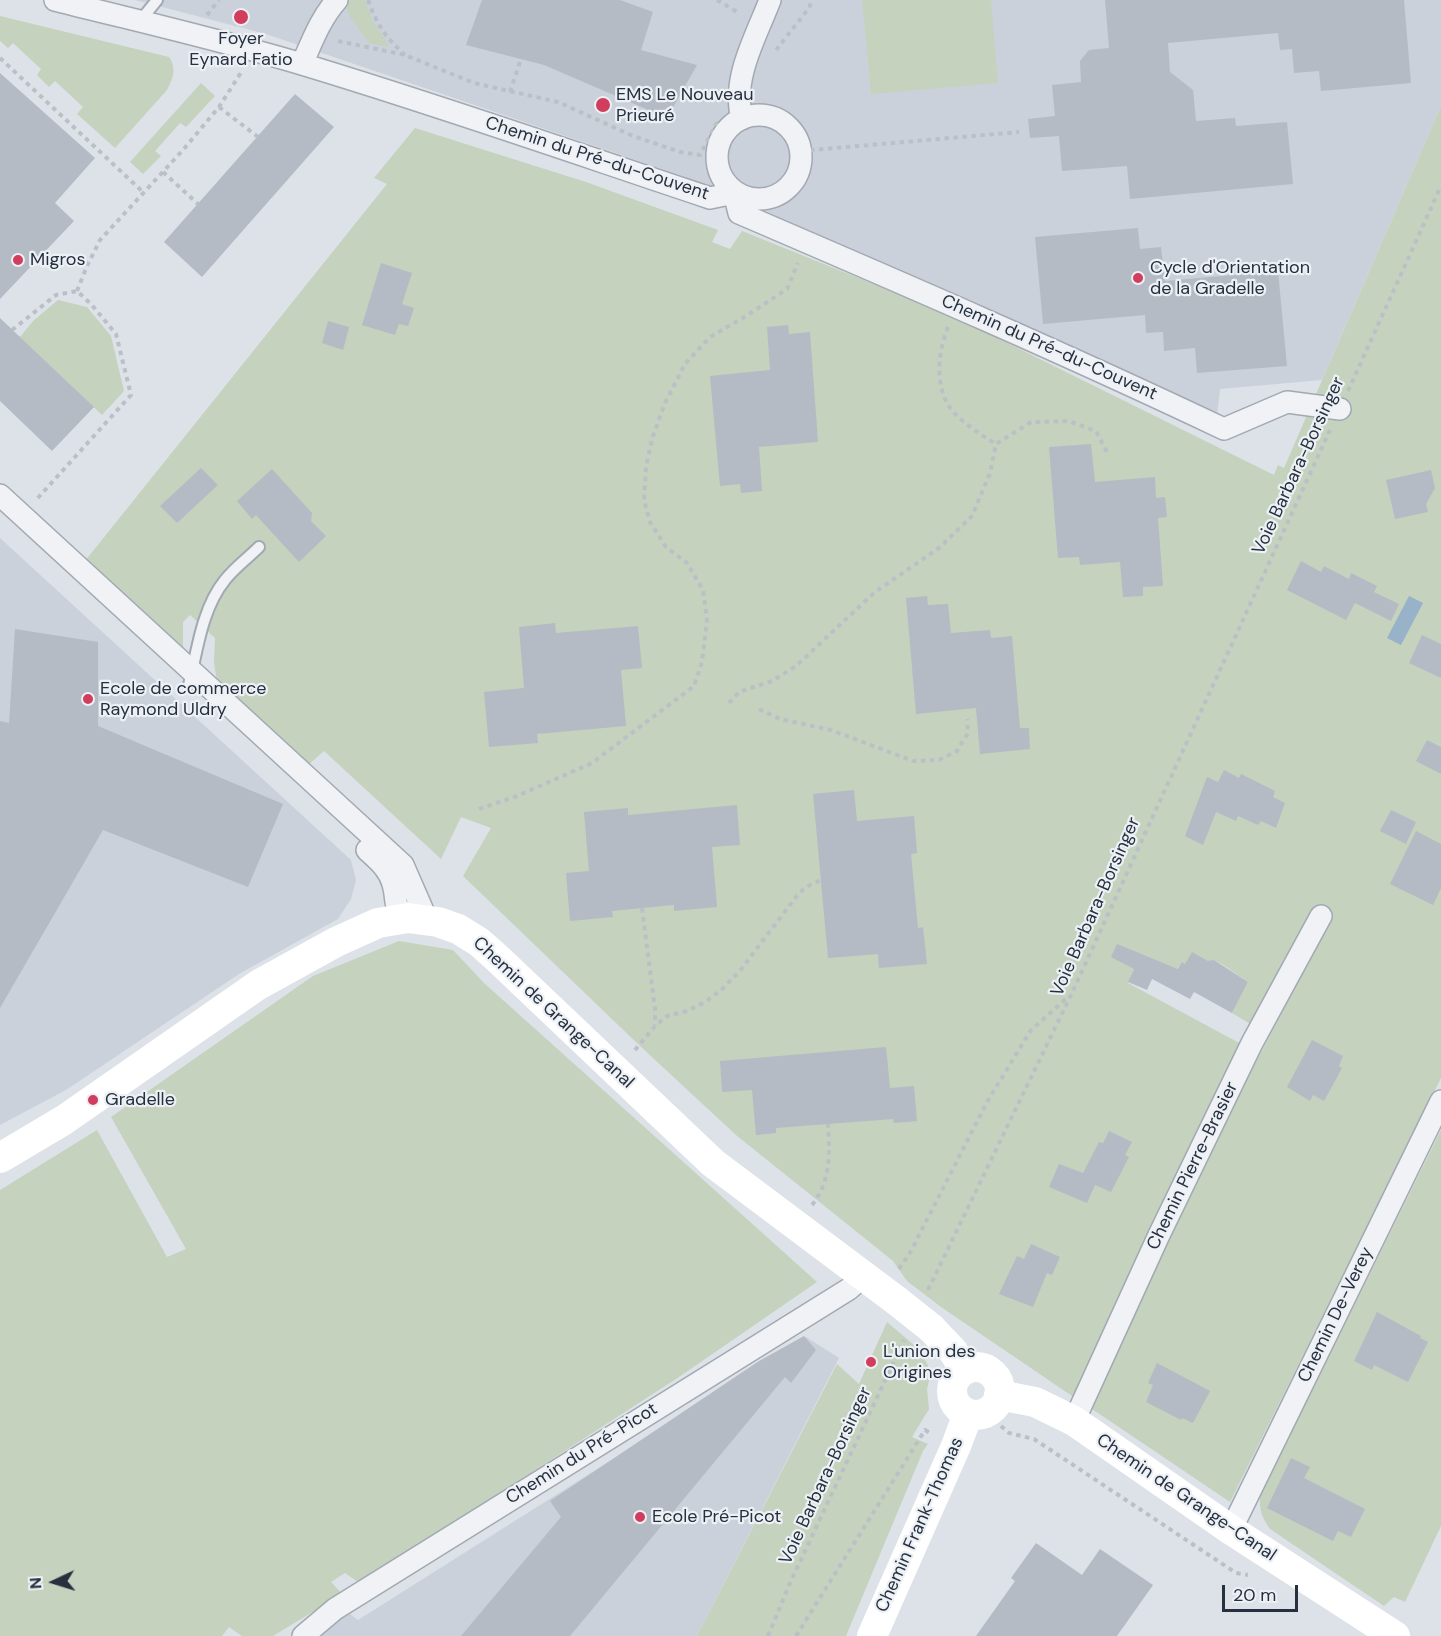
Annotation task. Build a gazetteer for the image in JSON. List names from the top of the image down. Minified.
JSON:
{"streets":{"street":["Chemin du Pré-du-Couvent","Chemin de Grange-Canal","Chemin Pierre-Brasier","Chemin De-Verey","Chemin du Pré-Picot","Chemin Frank-Thomas"],"path":["Voie Barbara-Borsinger"]},"crossings":[["Chemin du Pré-du-Couvent","Voie Barbara-Borsinger"],["Voie Barbara-Borsinger","Chemin de Grange-Canal"],["Chemin de Grange-Canal","Chemin Pierre-Brasier"],["Chemin de Grange-Canal","Chemin De-Verey"],["Chemin de Grange-Canal","Chemin du Pré-Picot"],["Chemin de Grange-Canal","Chemin Frank-Thomas"]],"places":["Foyer Eynard Fatio","EMS Le Nouveau Prieuré","Migros","Cycle d'Orientation de la Gradelle","Ecole de commerce Raymond Uldry","Gradelle","L'union des Origines","Ecole Pré-Picot"],"scale_bar":"20 m","north":"left"}
